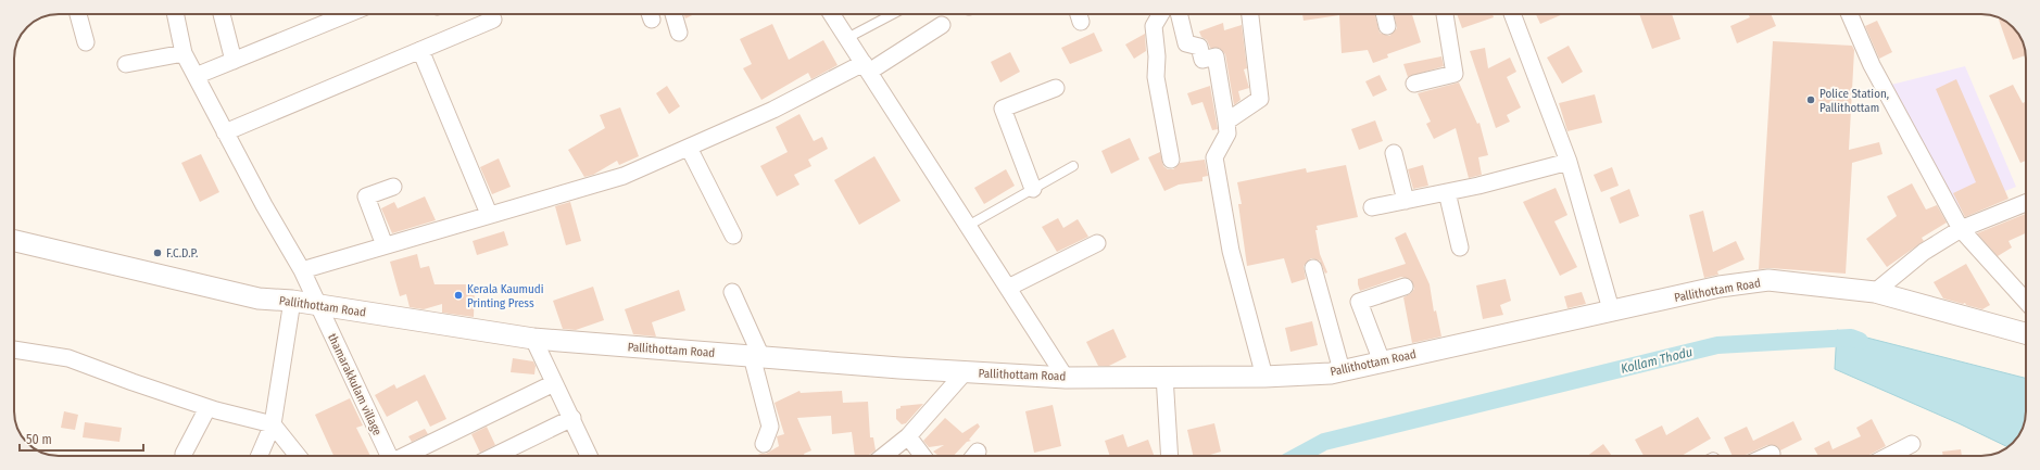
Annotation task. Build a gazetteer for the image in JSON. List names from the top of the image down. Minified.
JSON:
{"streets":{"street":["Pallithottam Road","thamarakkulam village"]},"crossings":[["Pallithottam Road","thamarakkulam village"]],"water":["Kollam Thodu"],"places":["Police Station, Pallithottam","F.C.D.P.","Kerala Kaumudi Printing Press"],"scale_bar":"50 m"}
